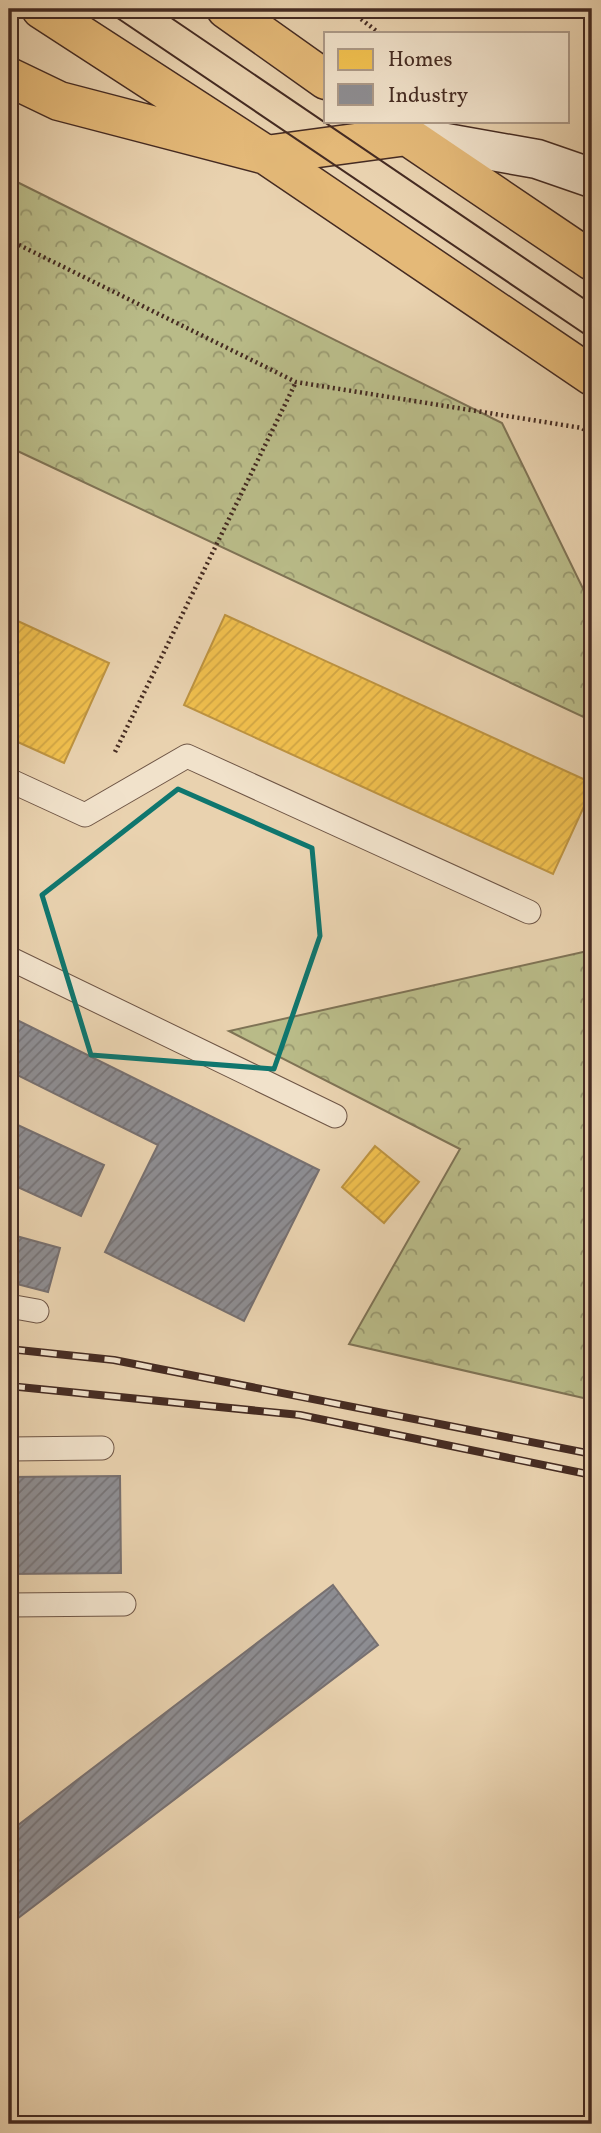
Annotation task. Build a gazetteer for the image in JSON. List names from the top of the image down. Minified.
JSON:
{"legend":["Homes","Industry"]}
